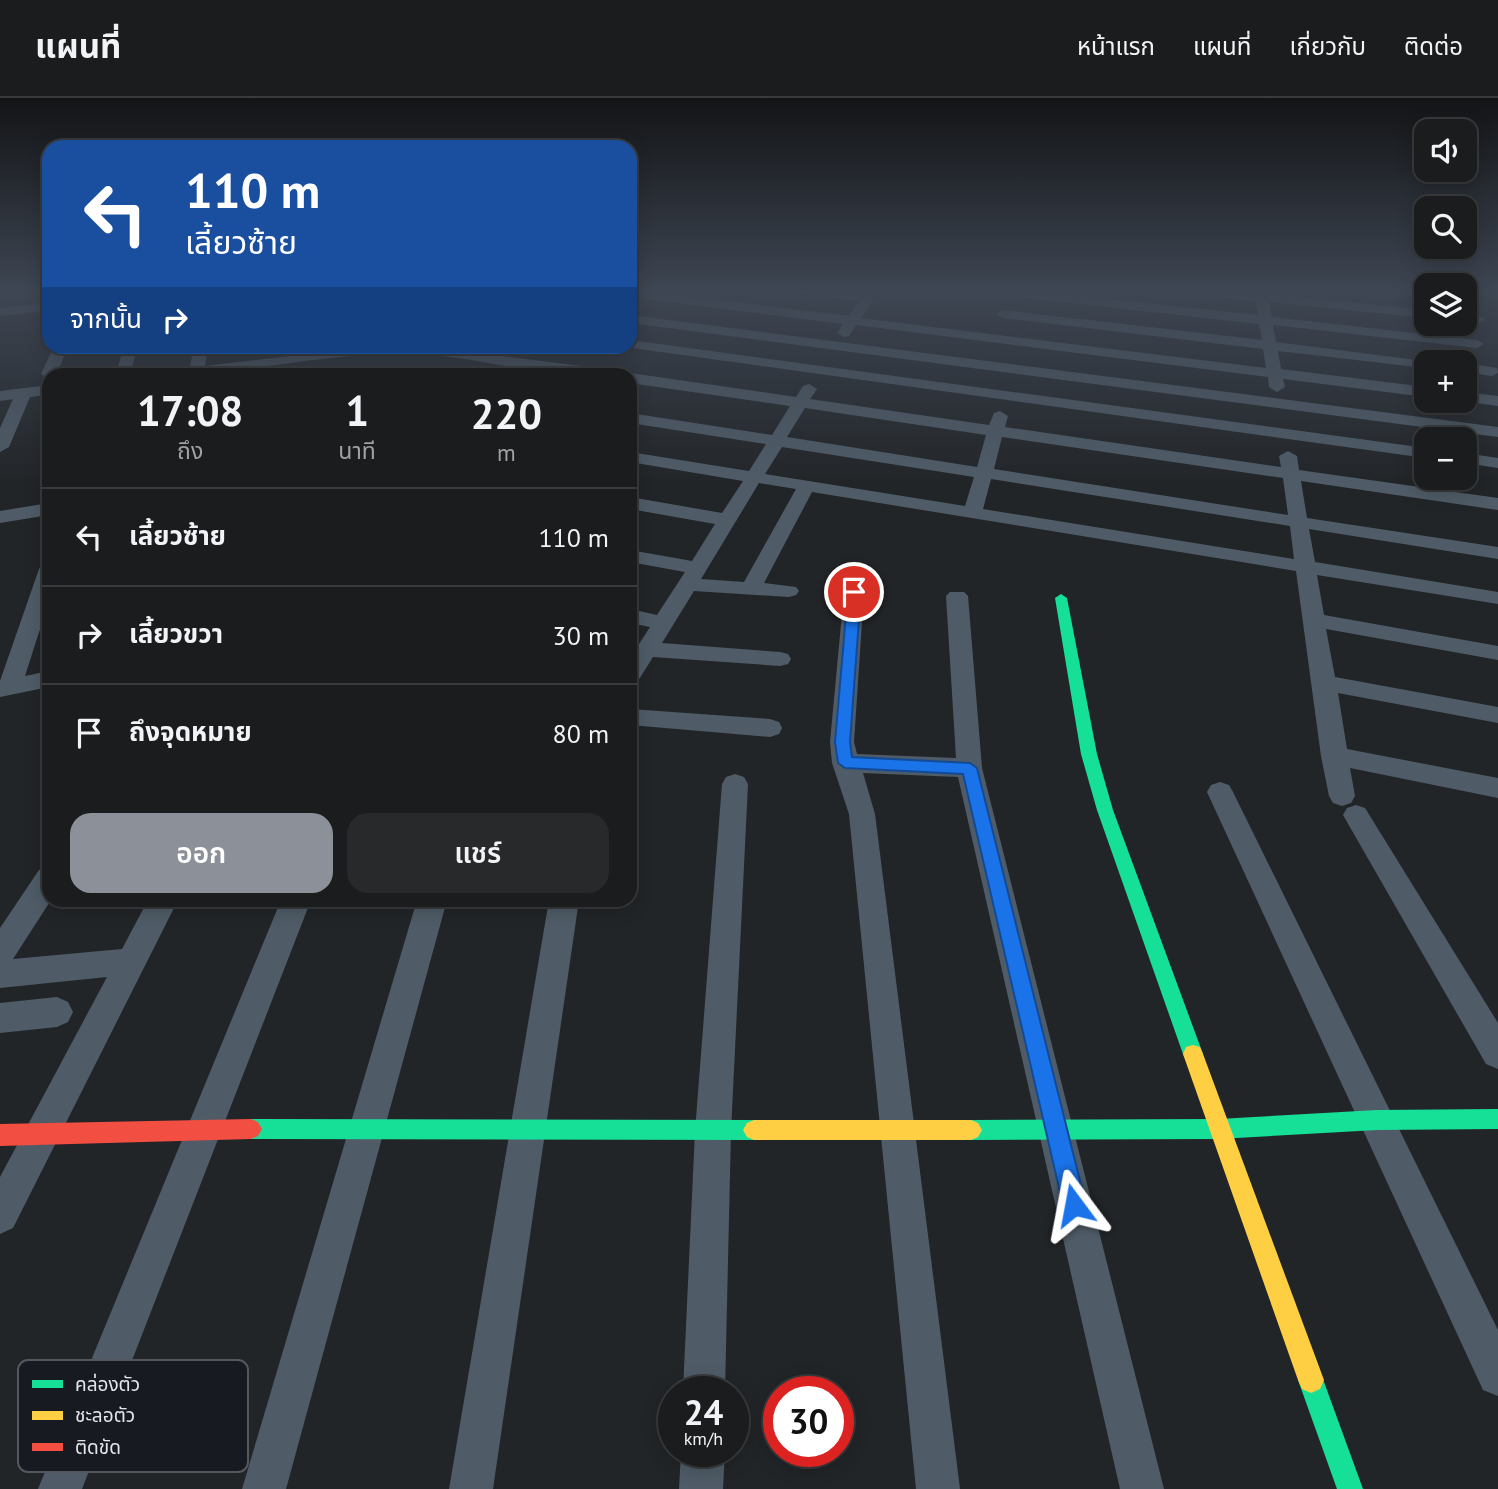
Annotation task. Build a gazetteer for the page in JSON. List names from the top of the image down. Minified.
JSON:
{"legend":["คล่องตัว","ชะลอตัว","ติดขัด"],"page":{"header":"แผนที่","nav":["หน้าแรก","แผนที่","เกี่ยวกับ","ติดต่อ"],"map_buttons":["+","−"],"turn":["110 m","เลี้ยวซ้าย"],"then":"จากนั้น","eta":["17:08","ถึง","1","นาที","220","m"],"list":[{"name":"เลี้ยวซ้าย","value":"110 m"},{"name":"เลี้ยวขวา","value":"30 m"},{"name":"ถึงจุดหมาย","value":"80 m"}],"buttons":["ออก","แชร์"],"speed":"24 km/h","limit":"30"}}
